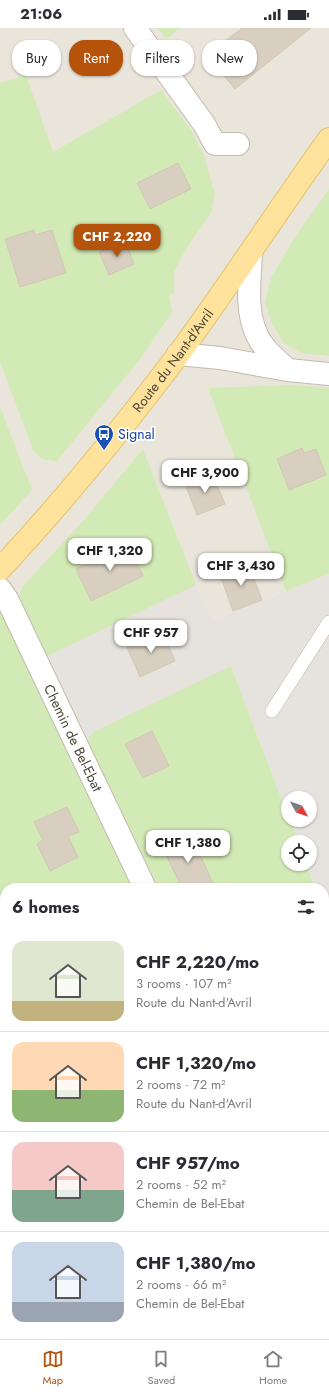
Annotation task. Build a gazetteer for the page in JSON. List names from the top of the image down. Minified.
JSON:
{"streets":{"main road":["Route du Nant-d'Avril"],"street":["Chemin de Bel-Ebat"]},"places":{"bus stop":["Signal"]},"north":"bottom right","page":{"status":"21:06","chip":["Buy","Rent","Filters","New"],"price":["CHF 2,220","CHF 3,900","CHF 1,320","CHF 3,430","CHF 957","CHF 1,380"],"heading":"6 homes","list":[{"name":"CHF 2,220/mo","note":"3 rooms · 107 m² · Route du Nant-d'Avril"},{"name":"CHF 1,320/mo","note":"2 rooms · 72 m² · Route du Nant-d'Avril"},{"name":"CHF 957/mo","note":"2 rooms · 52 m² · Chemin de Bel-Ebat"},{"name":"CHF 1,380/mo","note":"2 rooms · 66 m² · Chemin de Bel-Ebat"}],"tabs":["Map","Saved","Home"]}}
